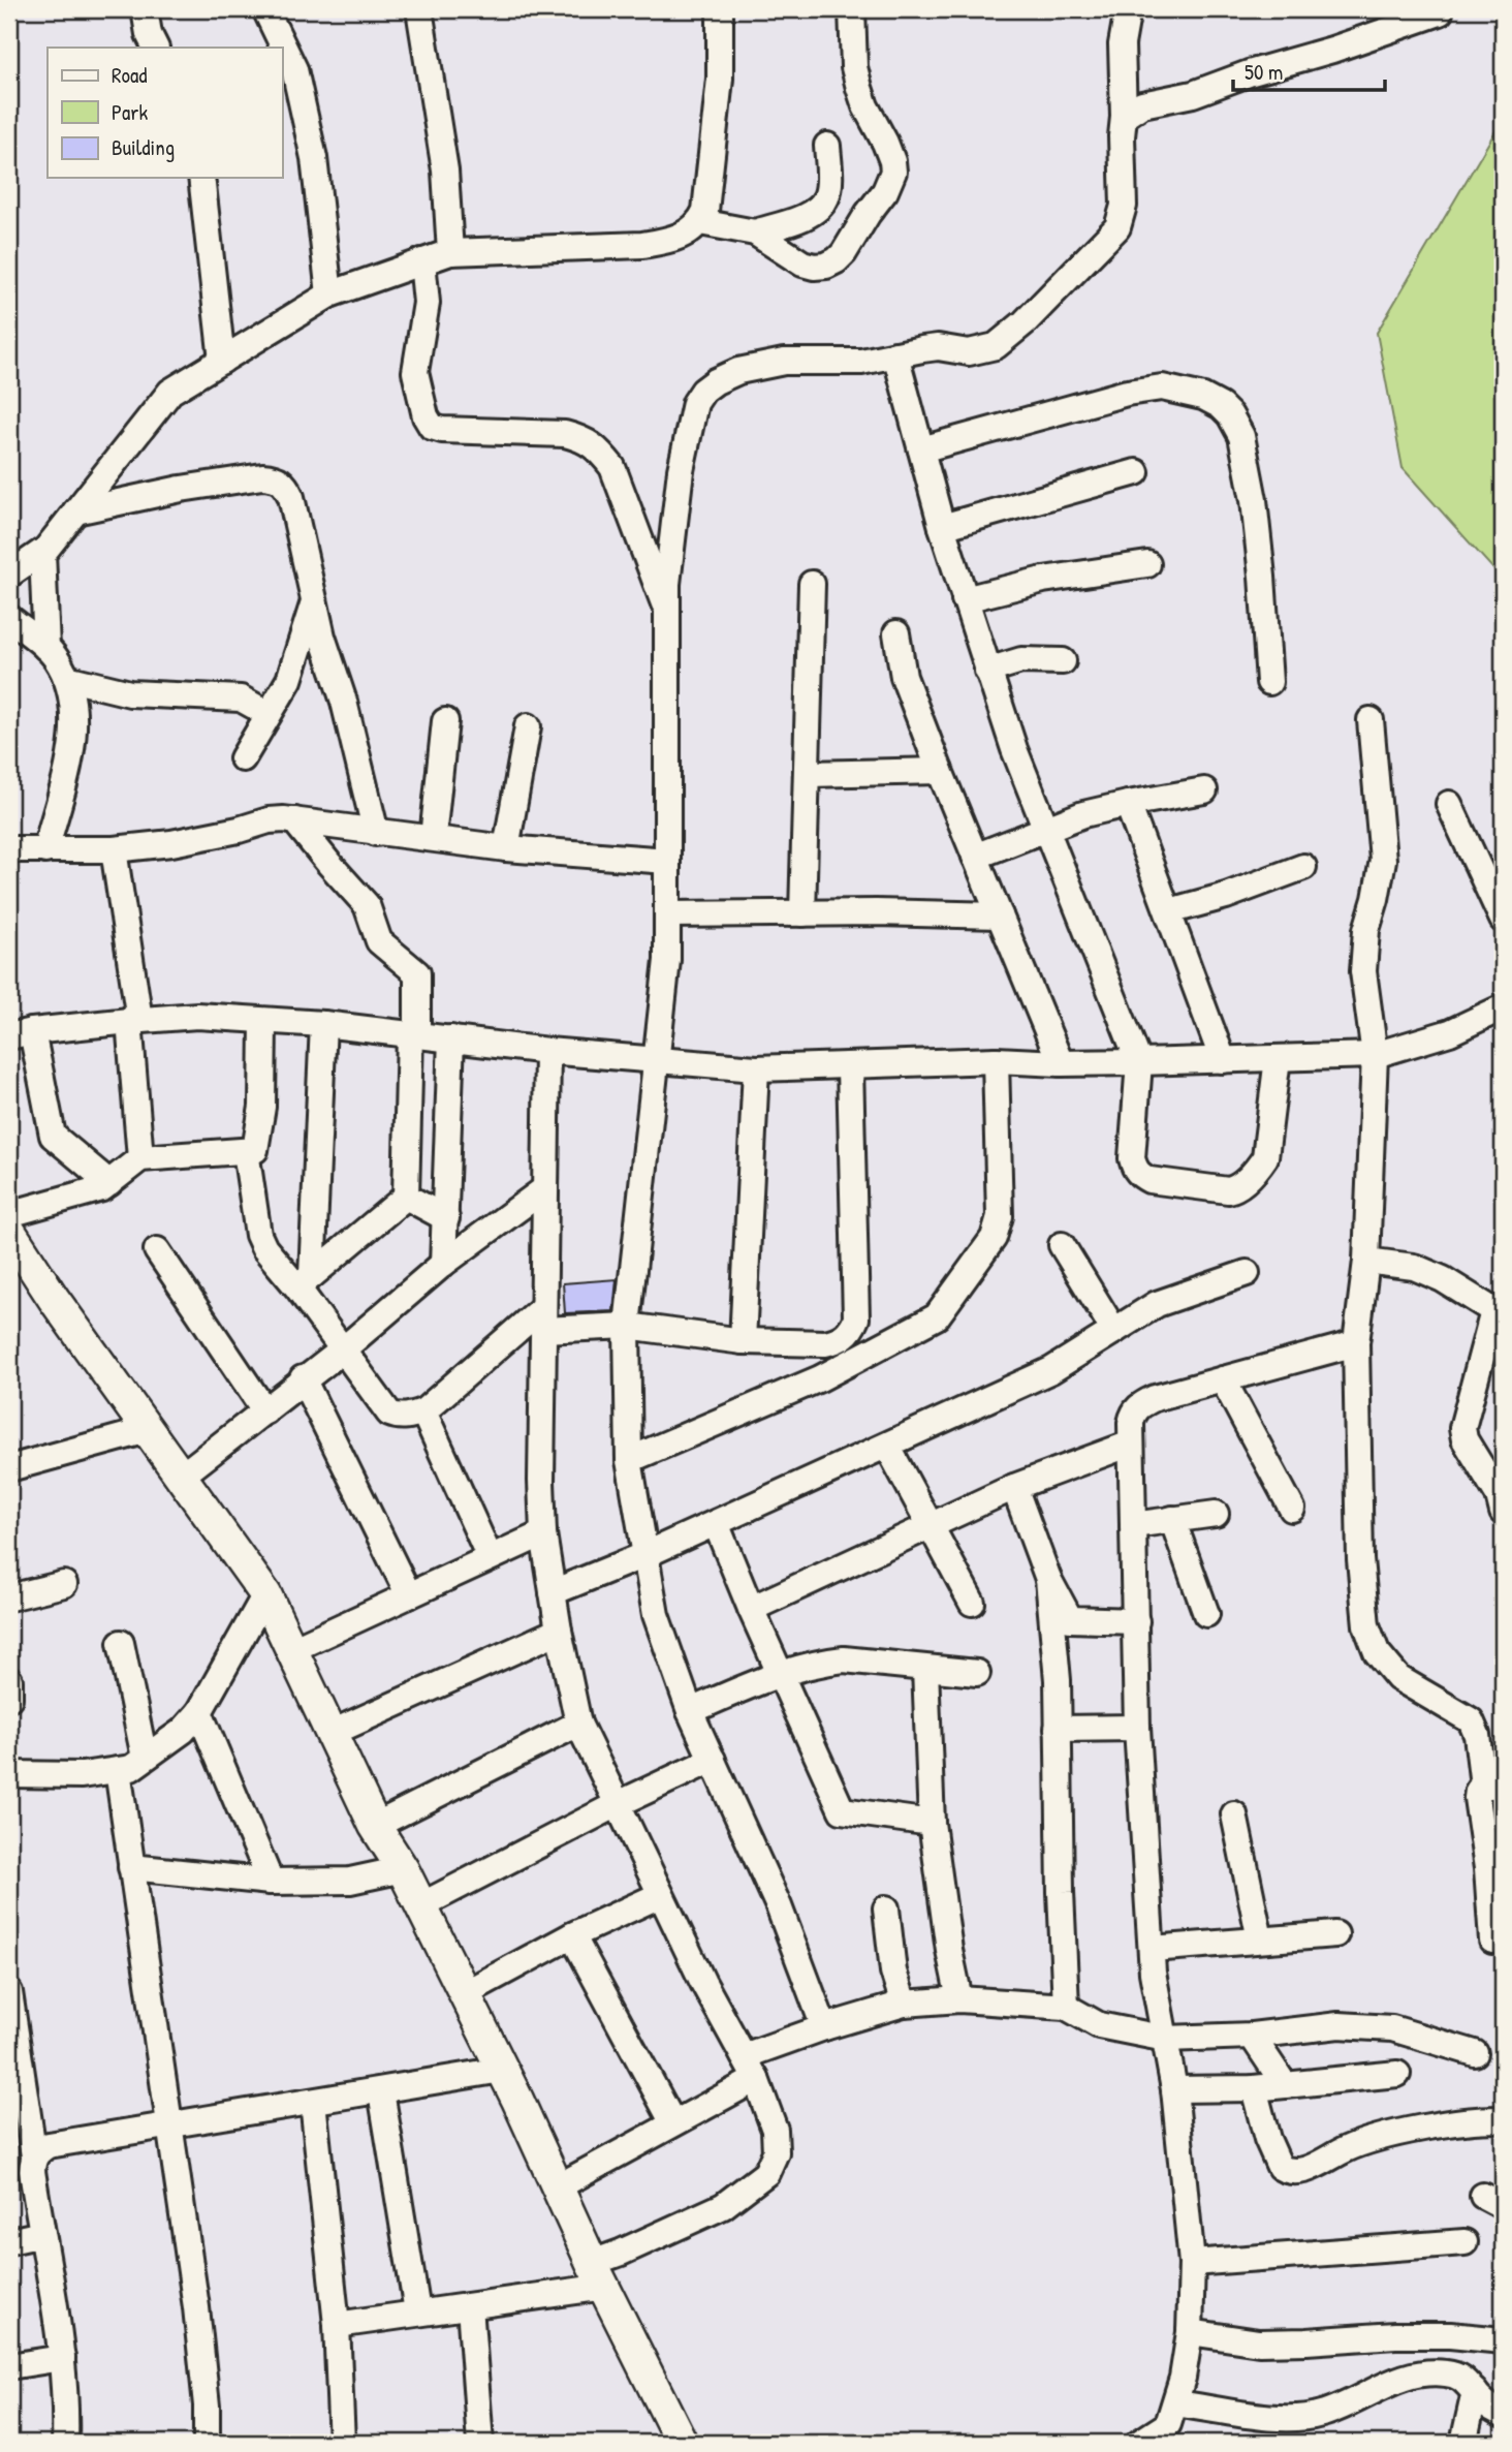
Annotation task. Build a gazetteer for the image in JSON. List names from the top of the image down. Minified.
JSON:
{"legend":["Road","Park","Building"],"scale_bar":"50 m"}
